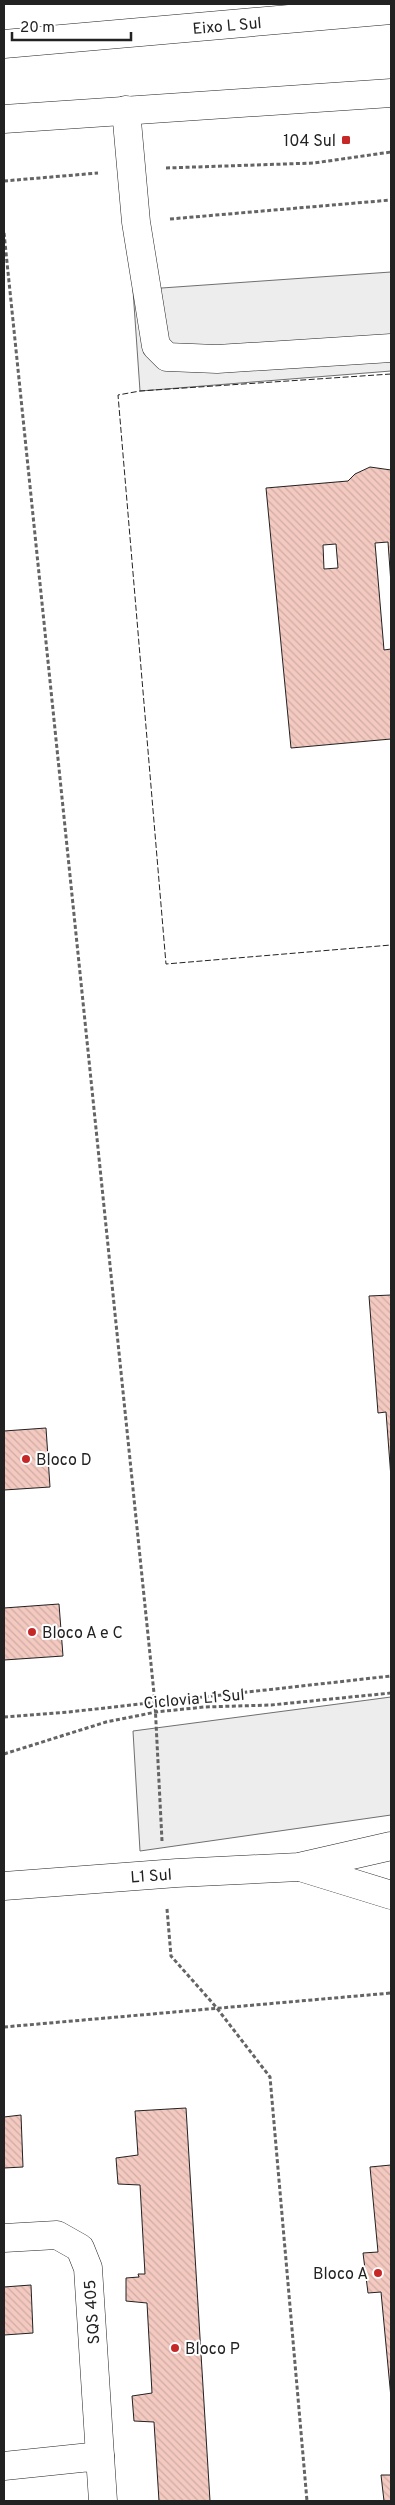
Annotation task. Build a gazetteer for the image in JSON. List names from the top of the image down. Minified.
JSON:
{"streets":{"street":["Eixo L Sul","L1 Sul","SQS 405"],"path":["Ciclovia L1 Sul"]},"places":{"transit":["104 Sul"],"other":["Bloco D","Bloco A e C","Bloco A","Bloco P"]},"scale_bar":"20 m"}
